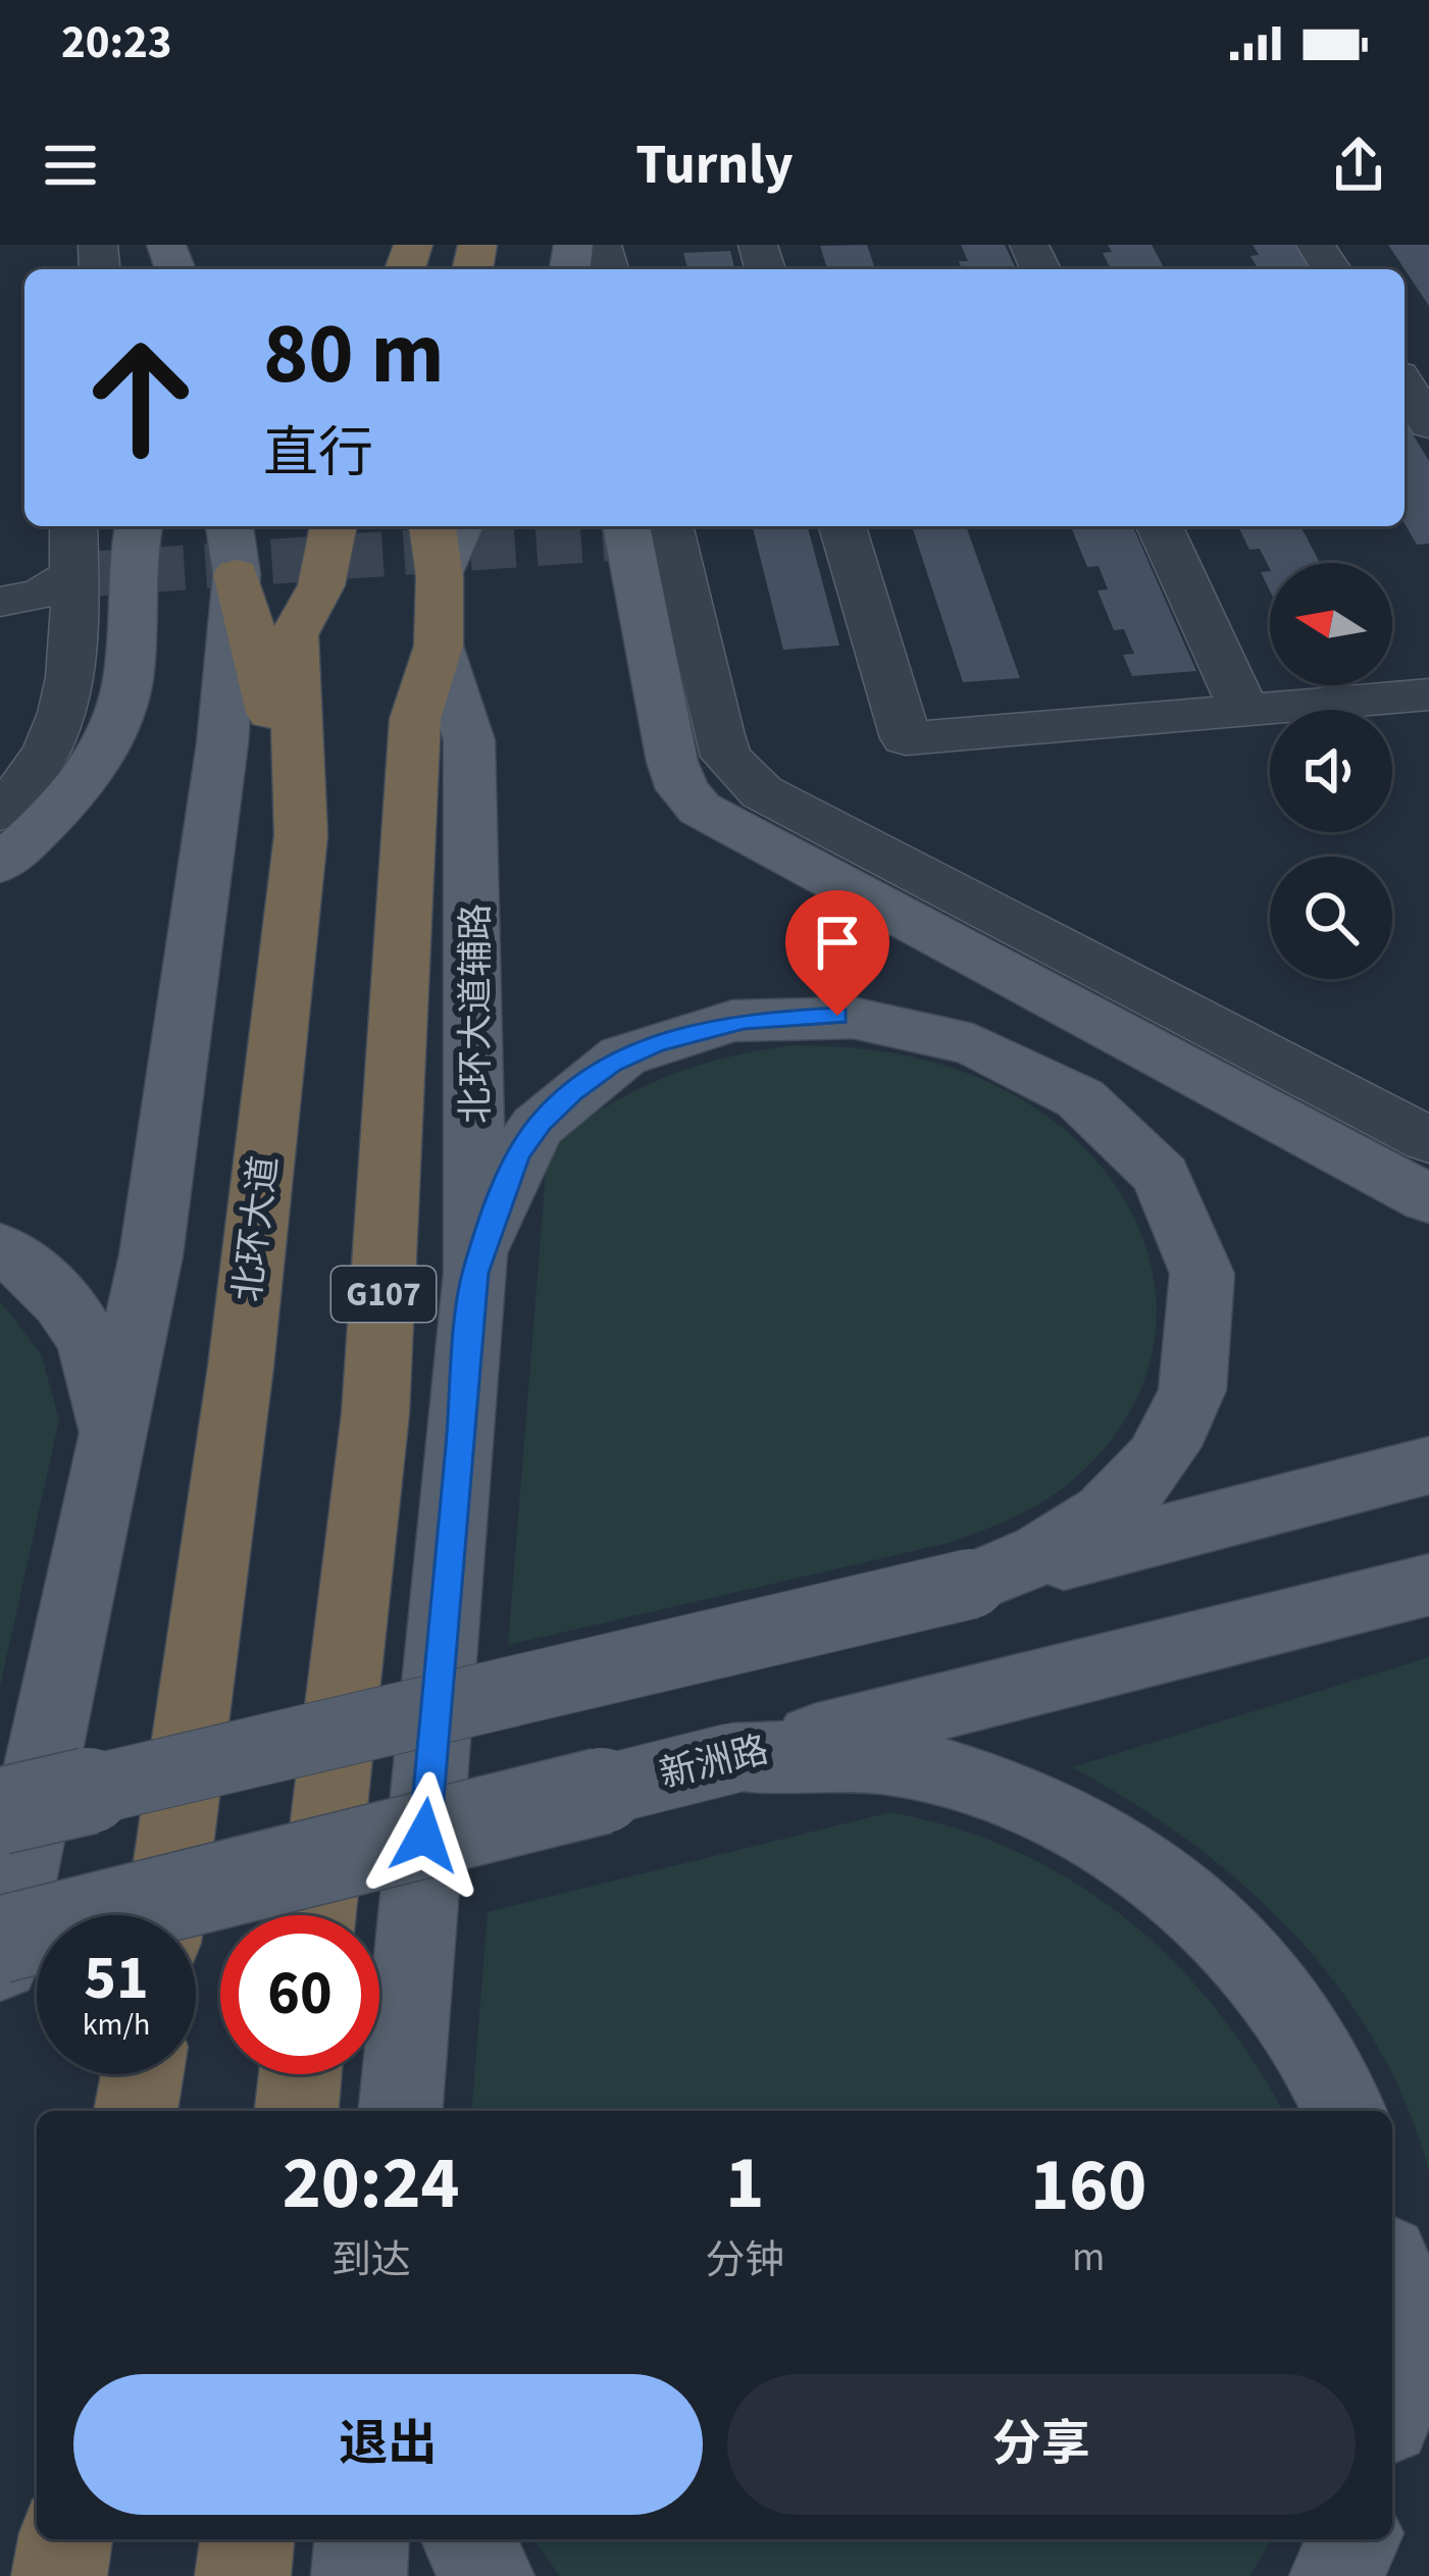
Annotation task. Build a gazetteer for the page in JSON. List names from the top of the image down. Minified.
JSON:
{"streets":{"highway":["北环大道","G107"],"main road":["北环大道辅路","新洲路"]},"crossings":[["北环大道辅路","G107"]],"north":"left","page":{"status":"20:23","header":"Turnly","turn":["80 m","直行"],"speed":"51 km/h","limit":"60","eta":["20:24","到达","1","分钟","160","m"],"buttons":["退出","分享"]}}
